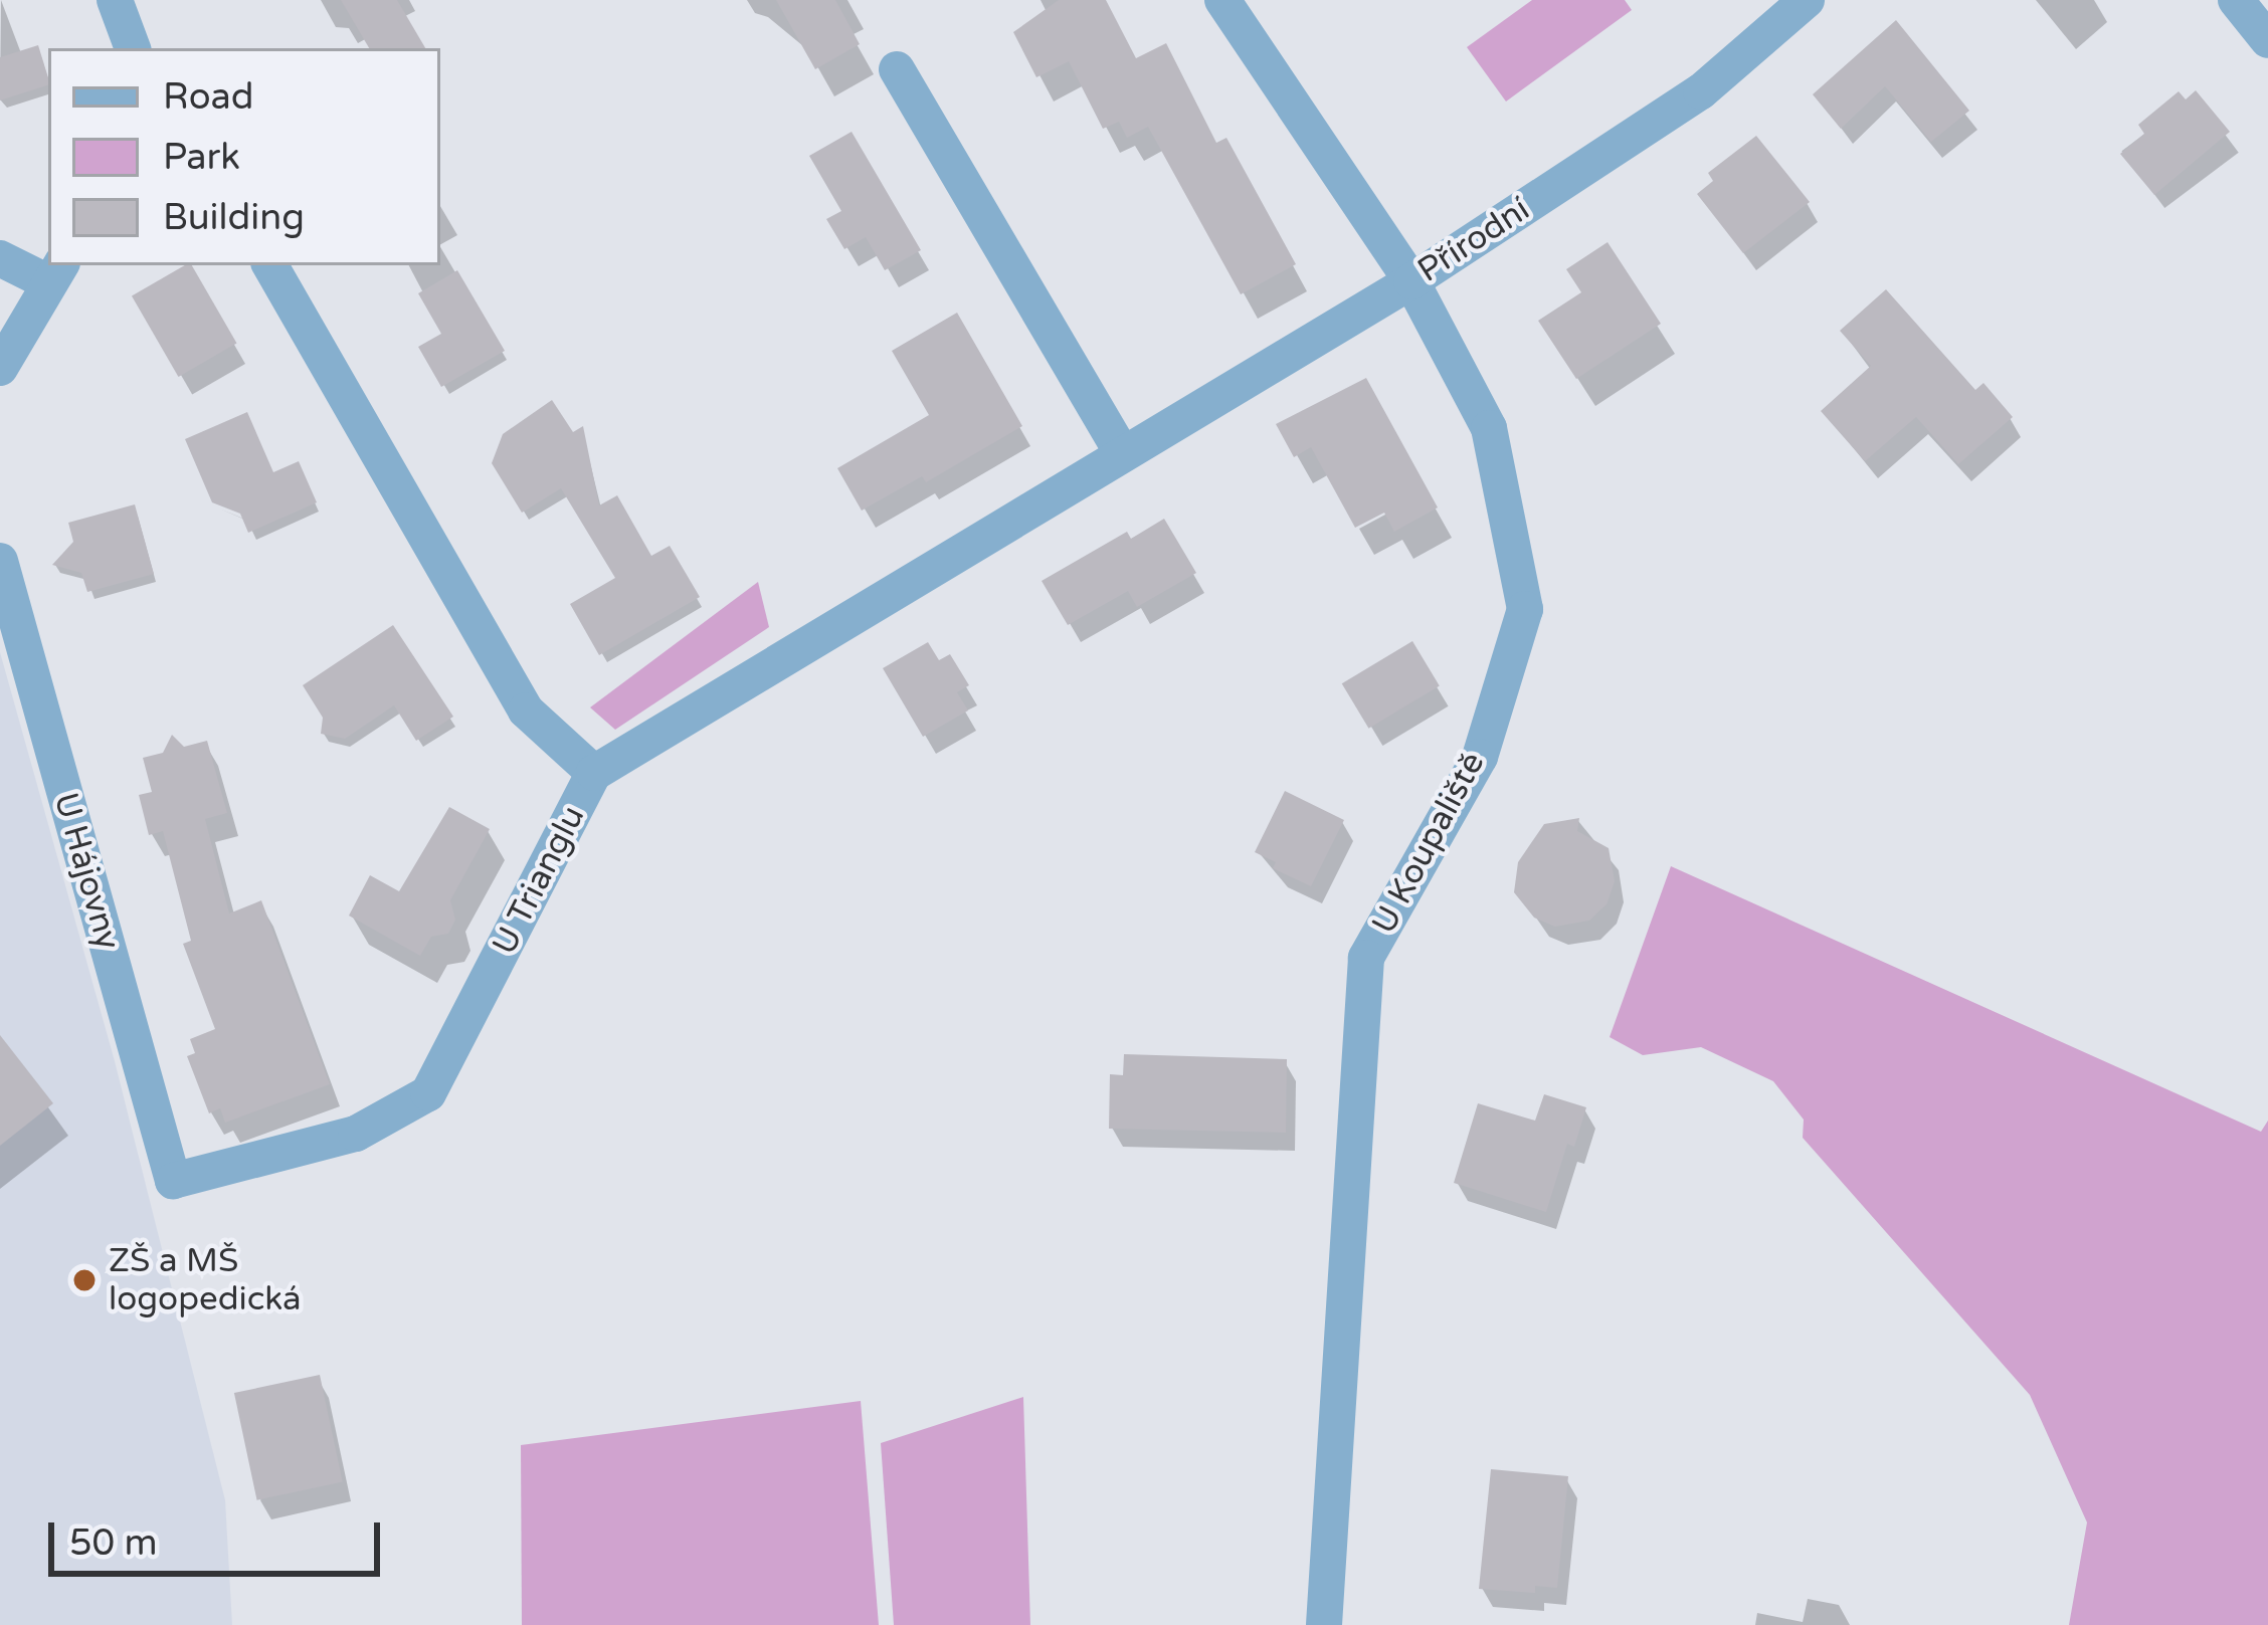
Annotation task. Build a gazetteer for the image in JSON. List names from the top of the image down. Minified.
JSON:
{"streets":{"street":["Přírodní","U Koupaliště","U Hájovny","U Trianglu"]},"crossings":[["Přírodní","U Koupaliště"],["Přírodní","U Trianglu"],["U Hájovny","U Trianglu"]],"places":["ZŠ a MŠ logopedická"],"legend":["Road","Park","Building"],"scale_bar":"50 m"}
